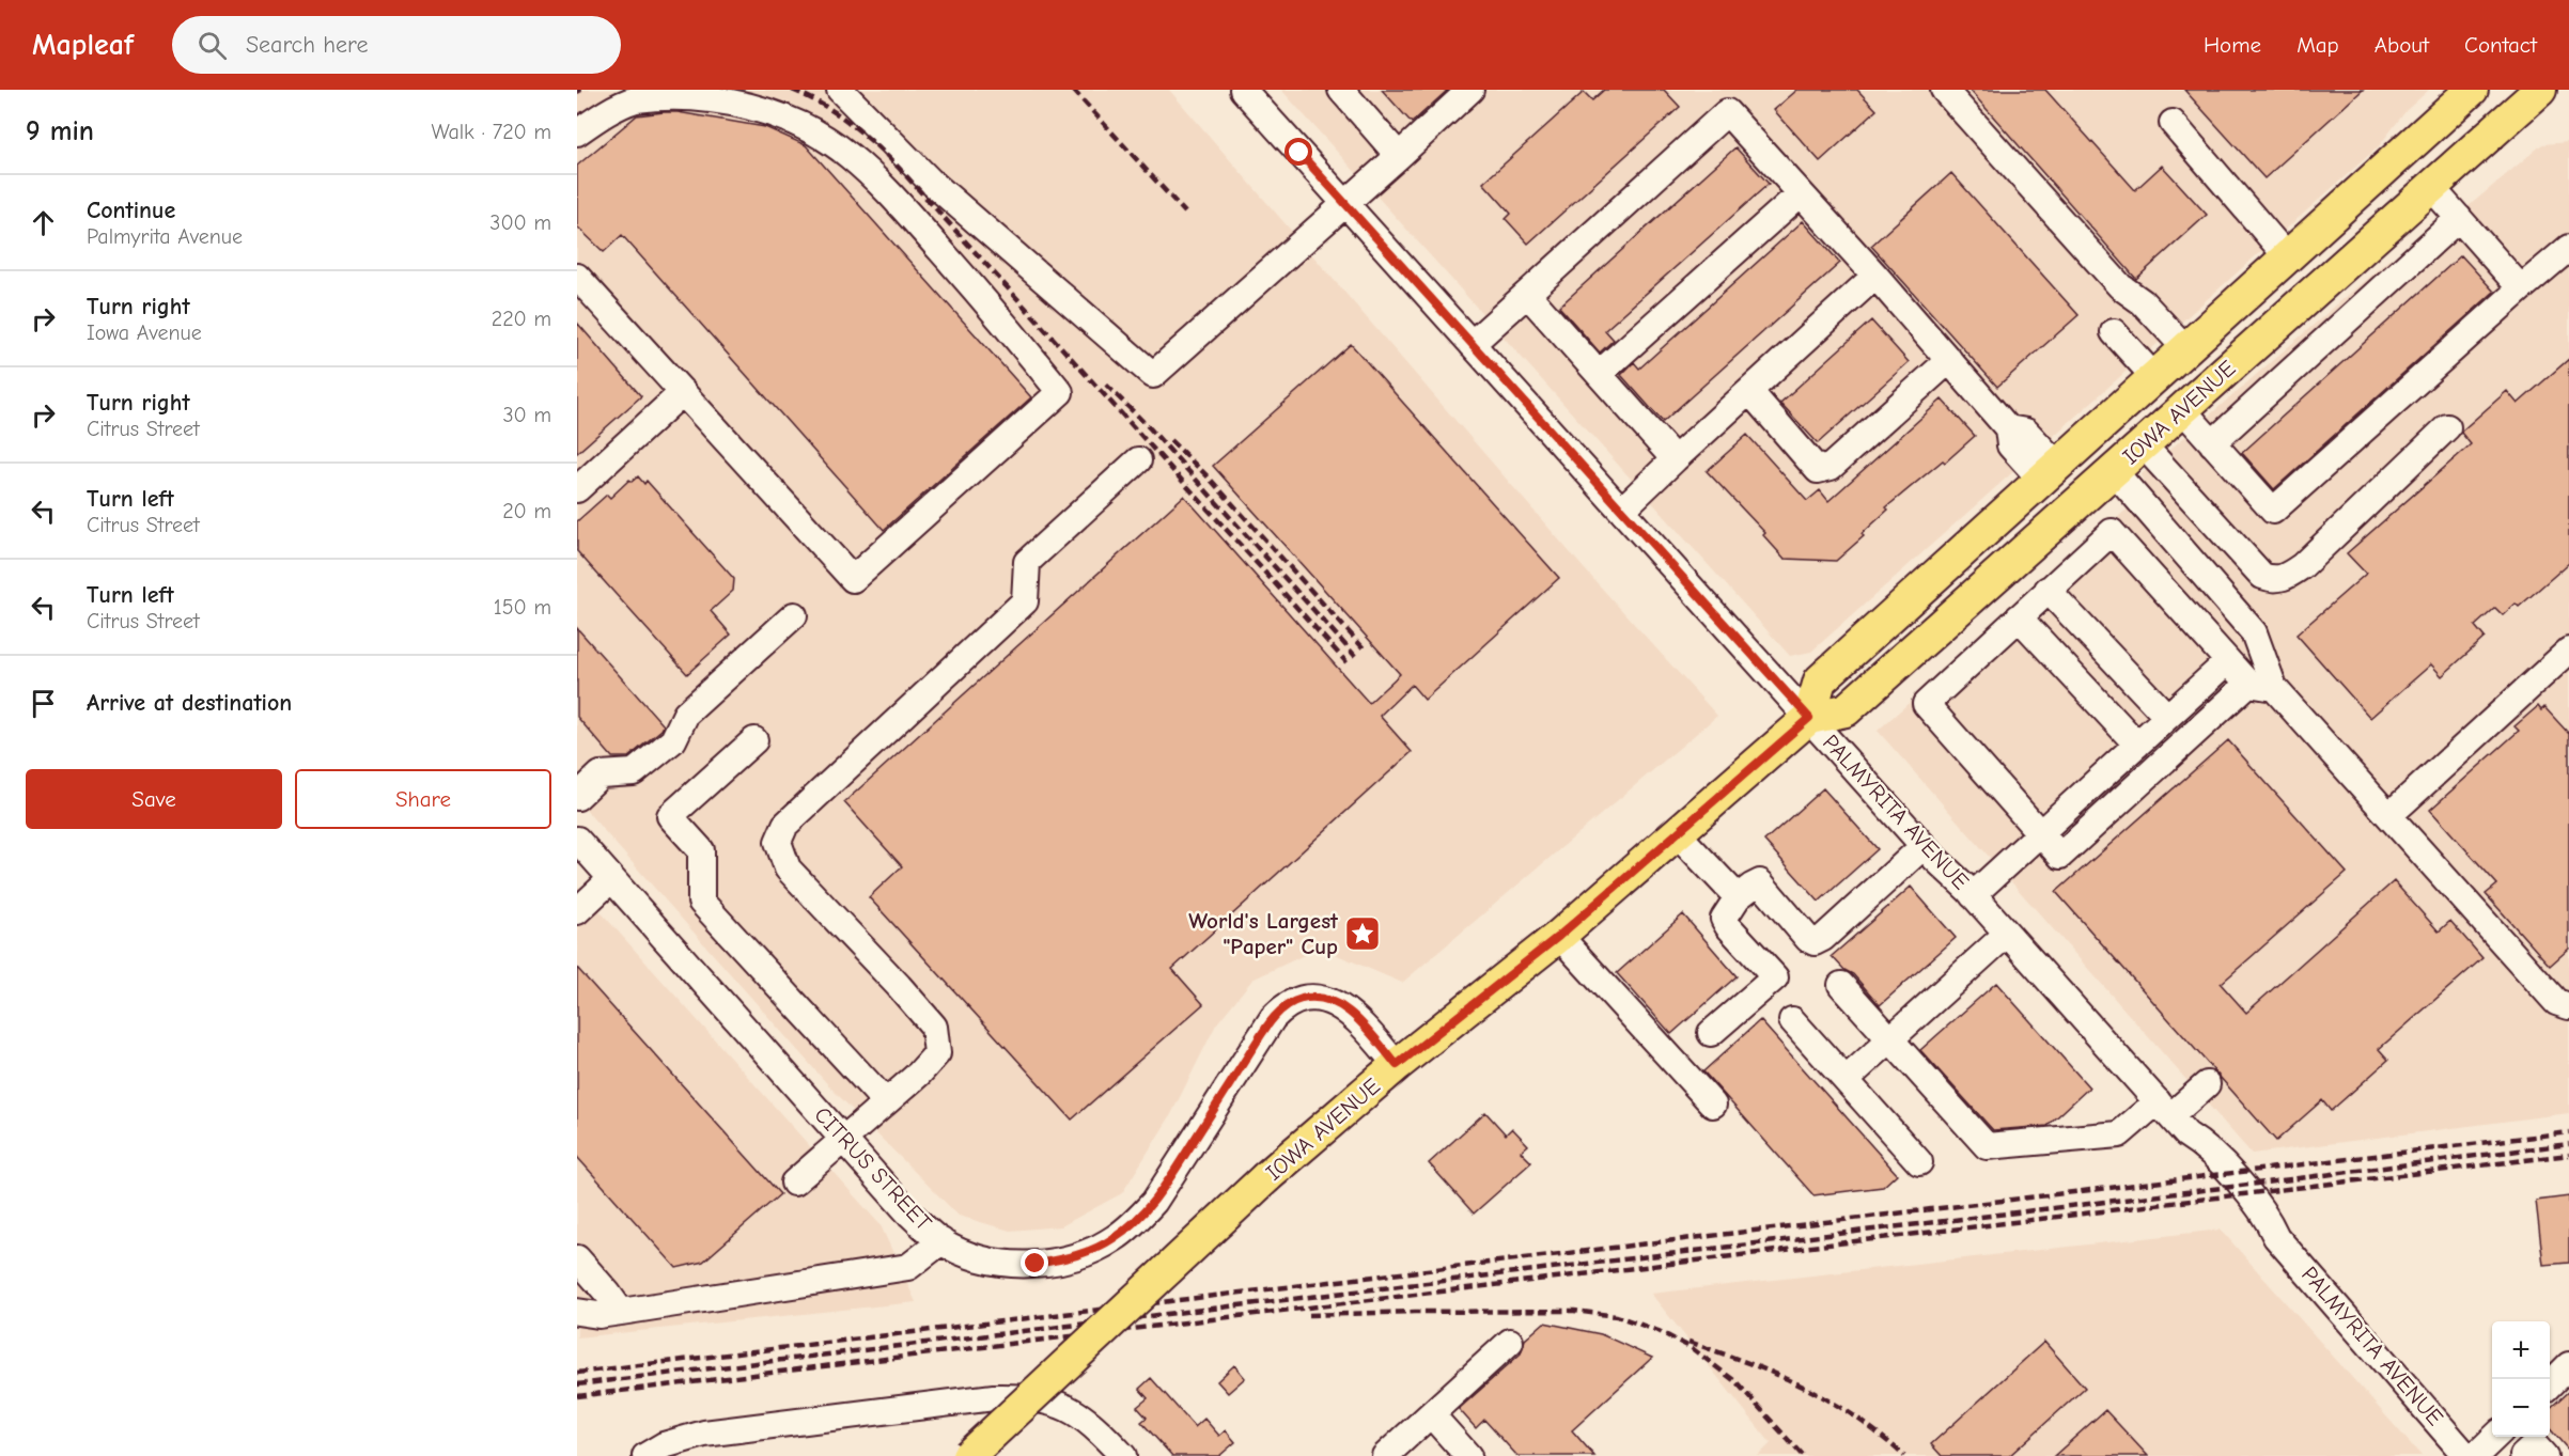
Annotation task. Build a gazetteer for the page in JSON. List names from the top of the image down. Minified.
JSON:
{"streets":{"main road":["IOWA AVENUE"],"street":["PALMYRITA AVENUE","CITRUS STREET"]},"crossings":[["IOWA AVENUE","PALMYRITA AVENUE"],["IOWA AVENUE","CITRUS STREET"]],"places":{"place":["World's Largest \"Paper\" Cup"]},"page":{"header":"Mapleaf","search":"Search here","nav":["Home","Map","About","Contact"],"heading":["9 min","Walk · 720 m"],"list":[["Continue","Palmyrita Avenue","300 m"],["Turn right","Iowa Avenue","220 m"],["Turn right","Citrus Street","30 m"],["Turn left","Citrus Street","20 m"],["Turn left","Citrus Street","150 m"],"Arrive at destination"],"buttons":["Save","Share"],"map_buttons":["+","−"]}}
